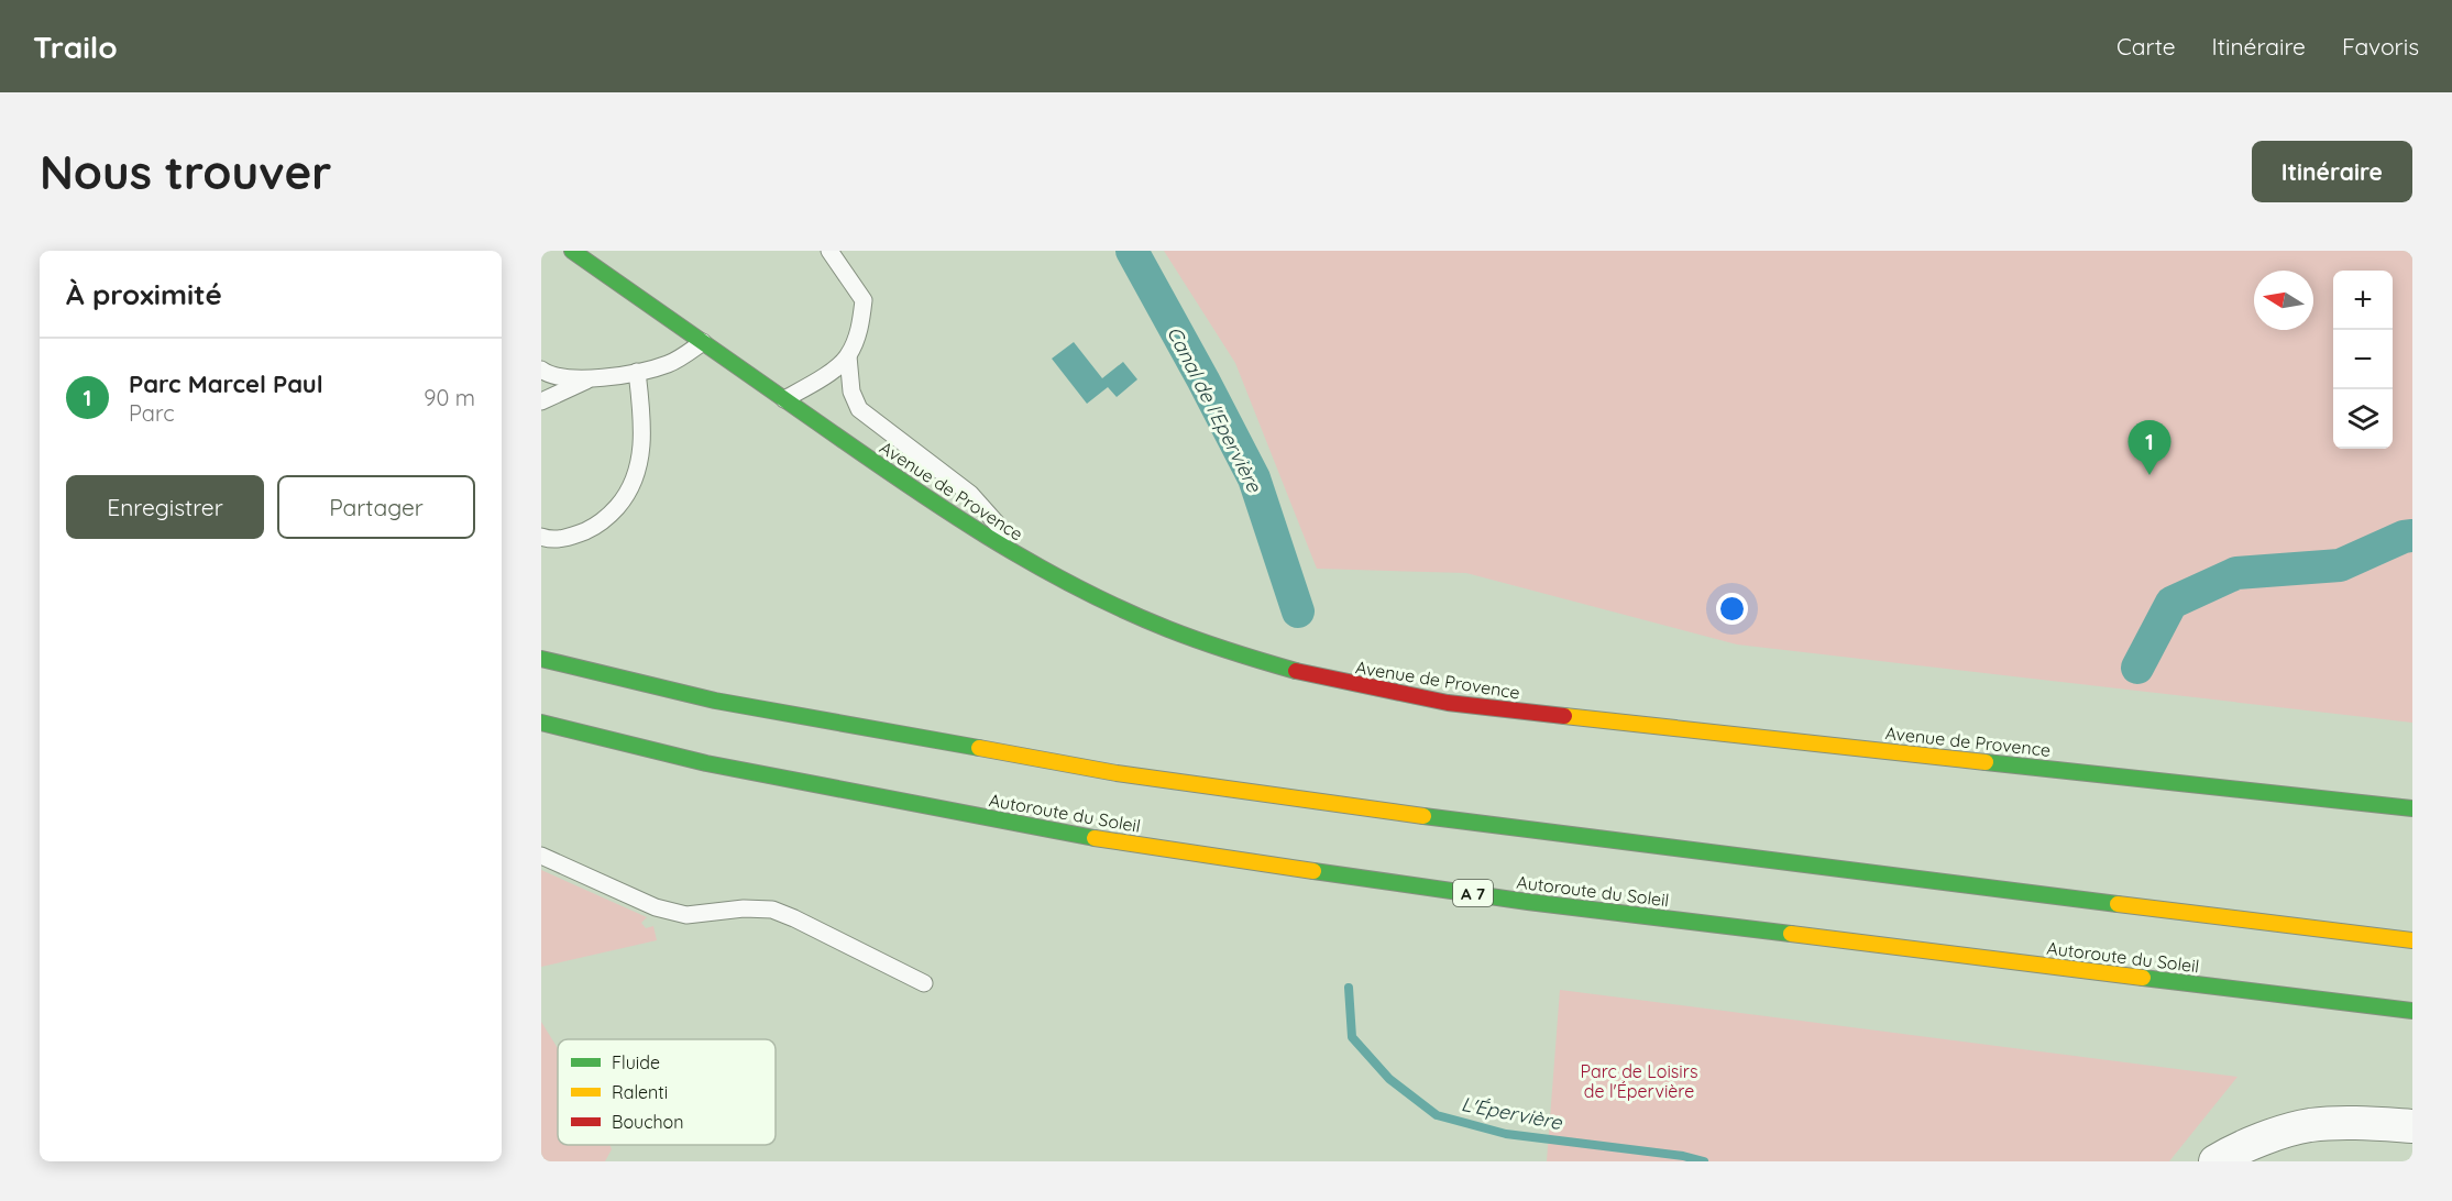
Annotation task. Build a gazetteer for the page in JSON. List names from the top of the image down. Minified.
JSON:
{"streets":{"main road":["Avenue de Provence","Autoroute du Soleil","A 7"]},"water":["Canal de l'Epervière","L'Épervière"],"parks":["Parc de Loisirs de l'Épervière"],"legend":["Fluide","Ralenti","Bouchon"],"north":"left","page":{"header":"Trailo","nav":["Carte","Itinéraire","Favoris"],"buttons":["Itinéraire",["Enregistrer","Partager"]],"title":"Nous trouver","heading":"À proximité","map_buttons":["+","−"],"list":[{"mark":"1","name":"Parc Marcel Paul","note":"Parc","value":"90 m"}],"pins":"1"}}
